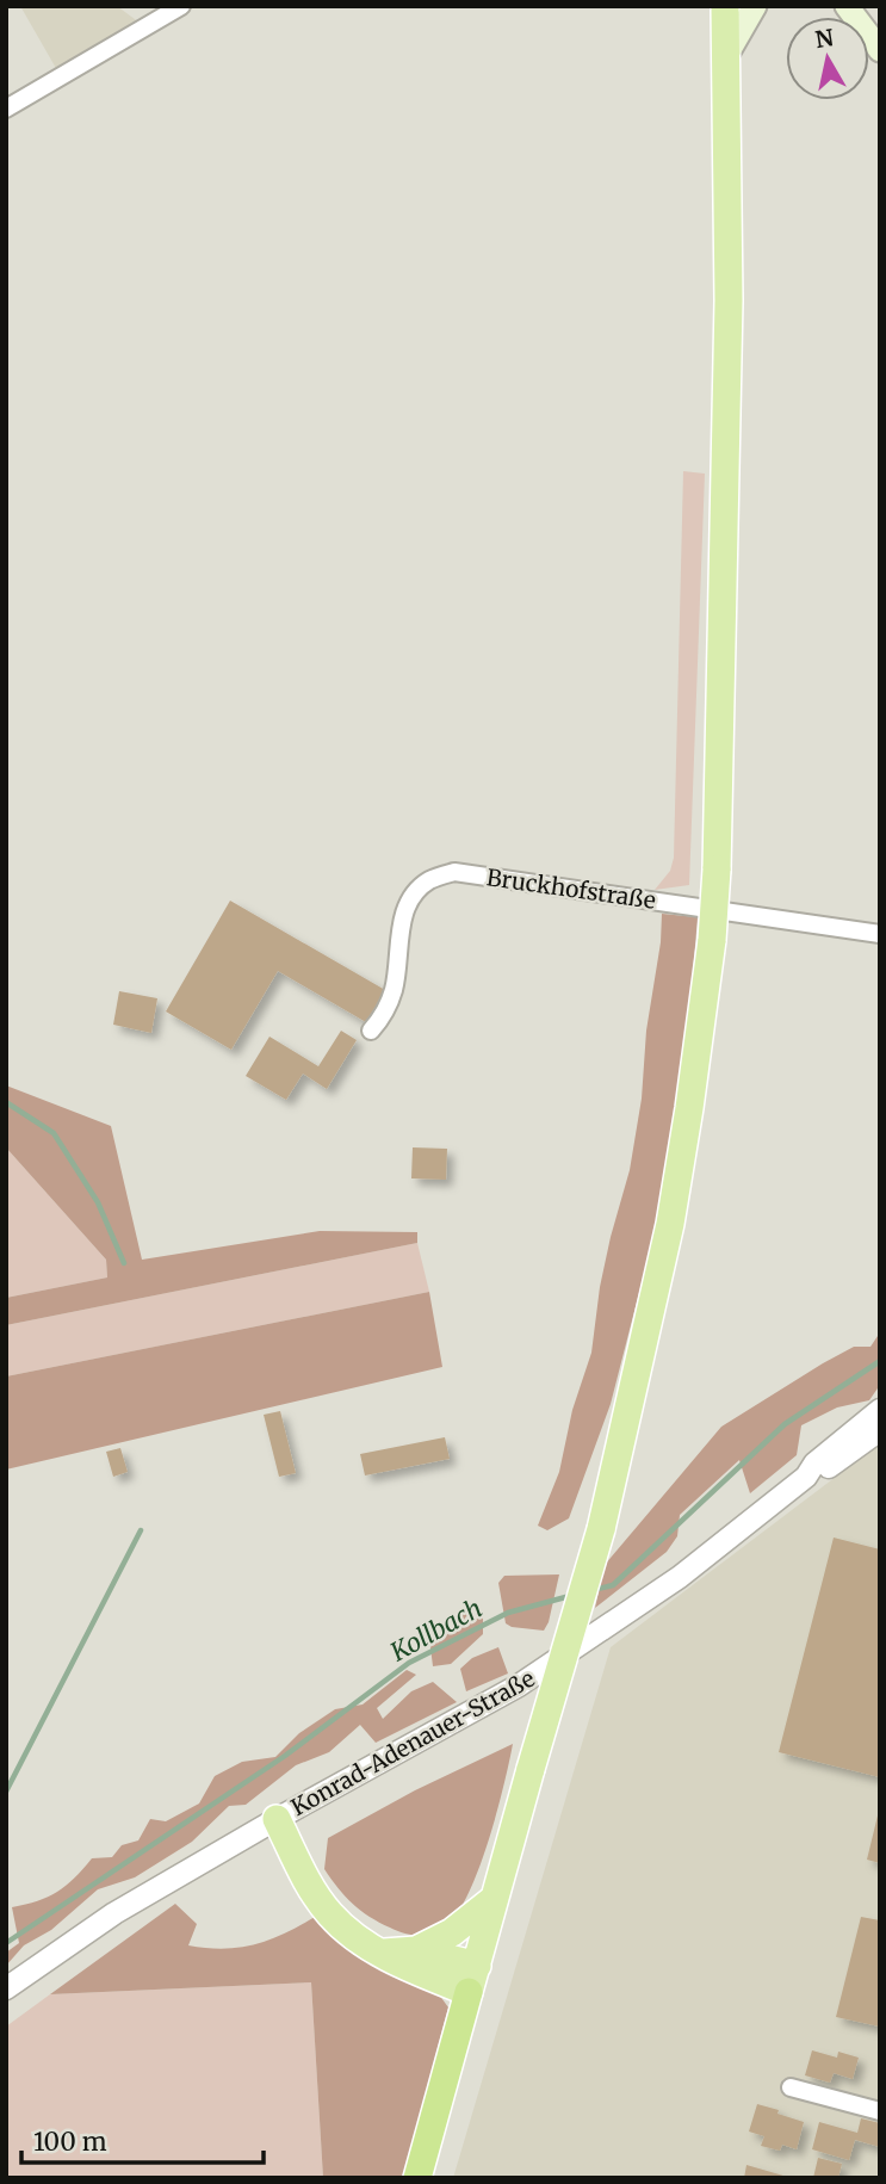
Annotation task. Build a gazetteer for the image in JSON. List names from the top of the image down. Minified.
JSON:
{"streets":{"street":["Bruckhofstraße","Konrad-Adenauer-Straße"]},"water":["Kollbach"],"scale_bar":"100 m","north":"top"}
